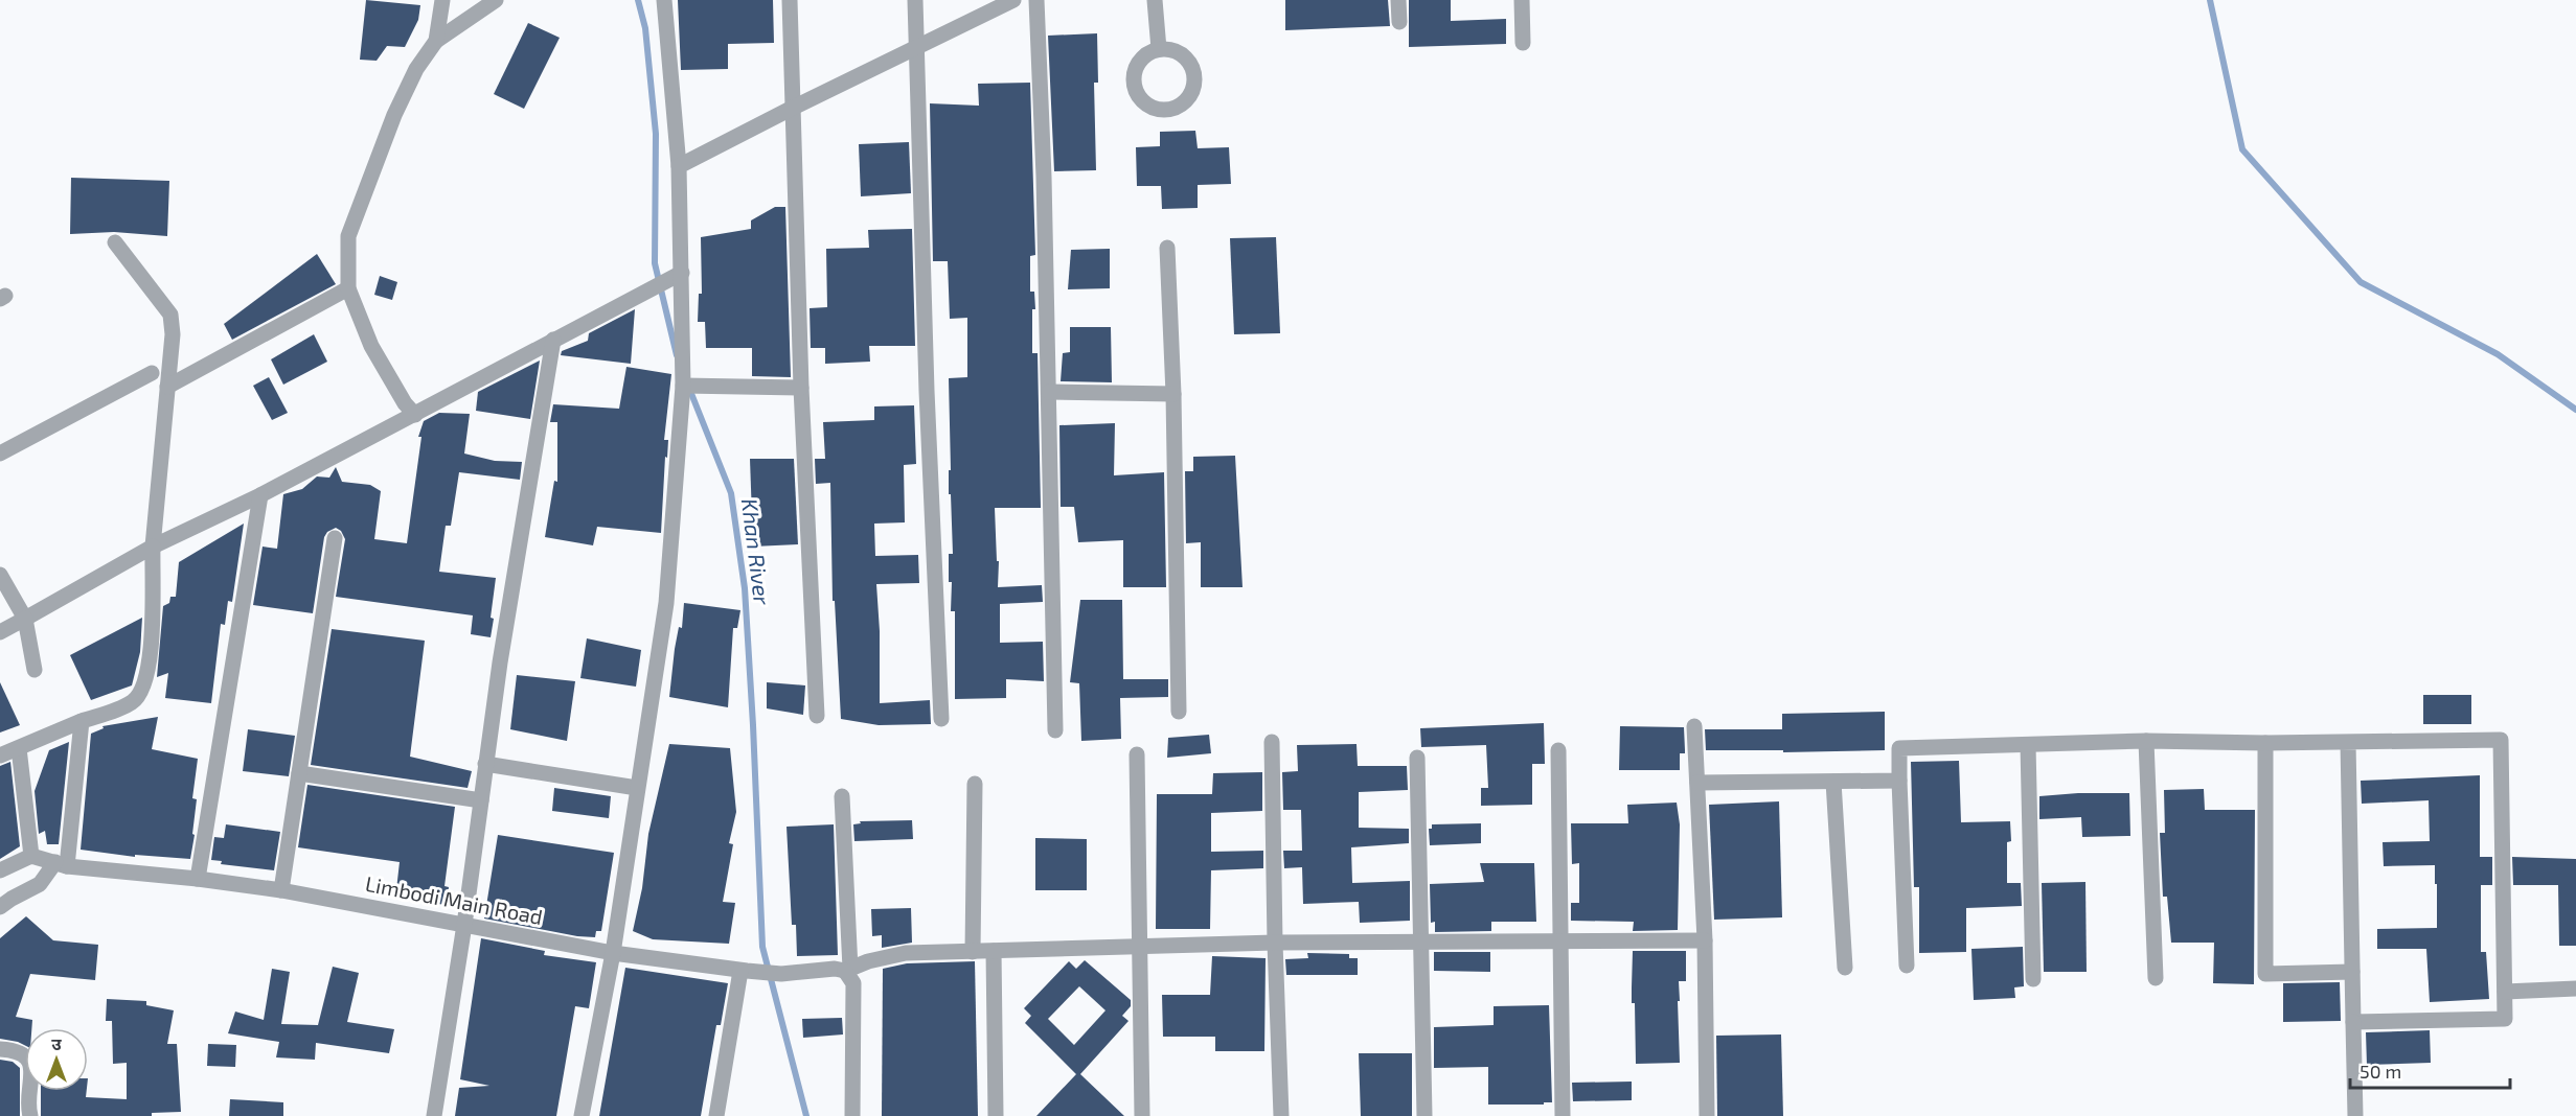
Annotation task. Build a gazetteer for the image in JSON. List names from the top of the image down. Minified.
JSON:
{"streets":{"street":["Limbodi Main Road"]},"water":["Khan River"],"scale_bar":"50 m","north":"top"}
